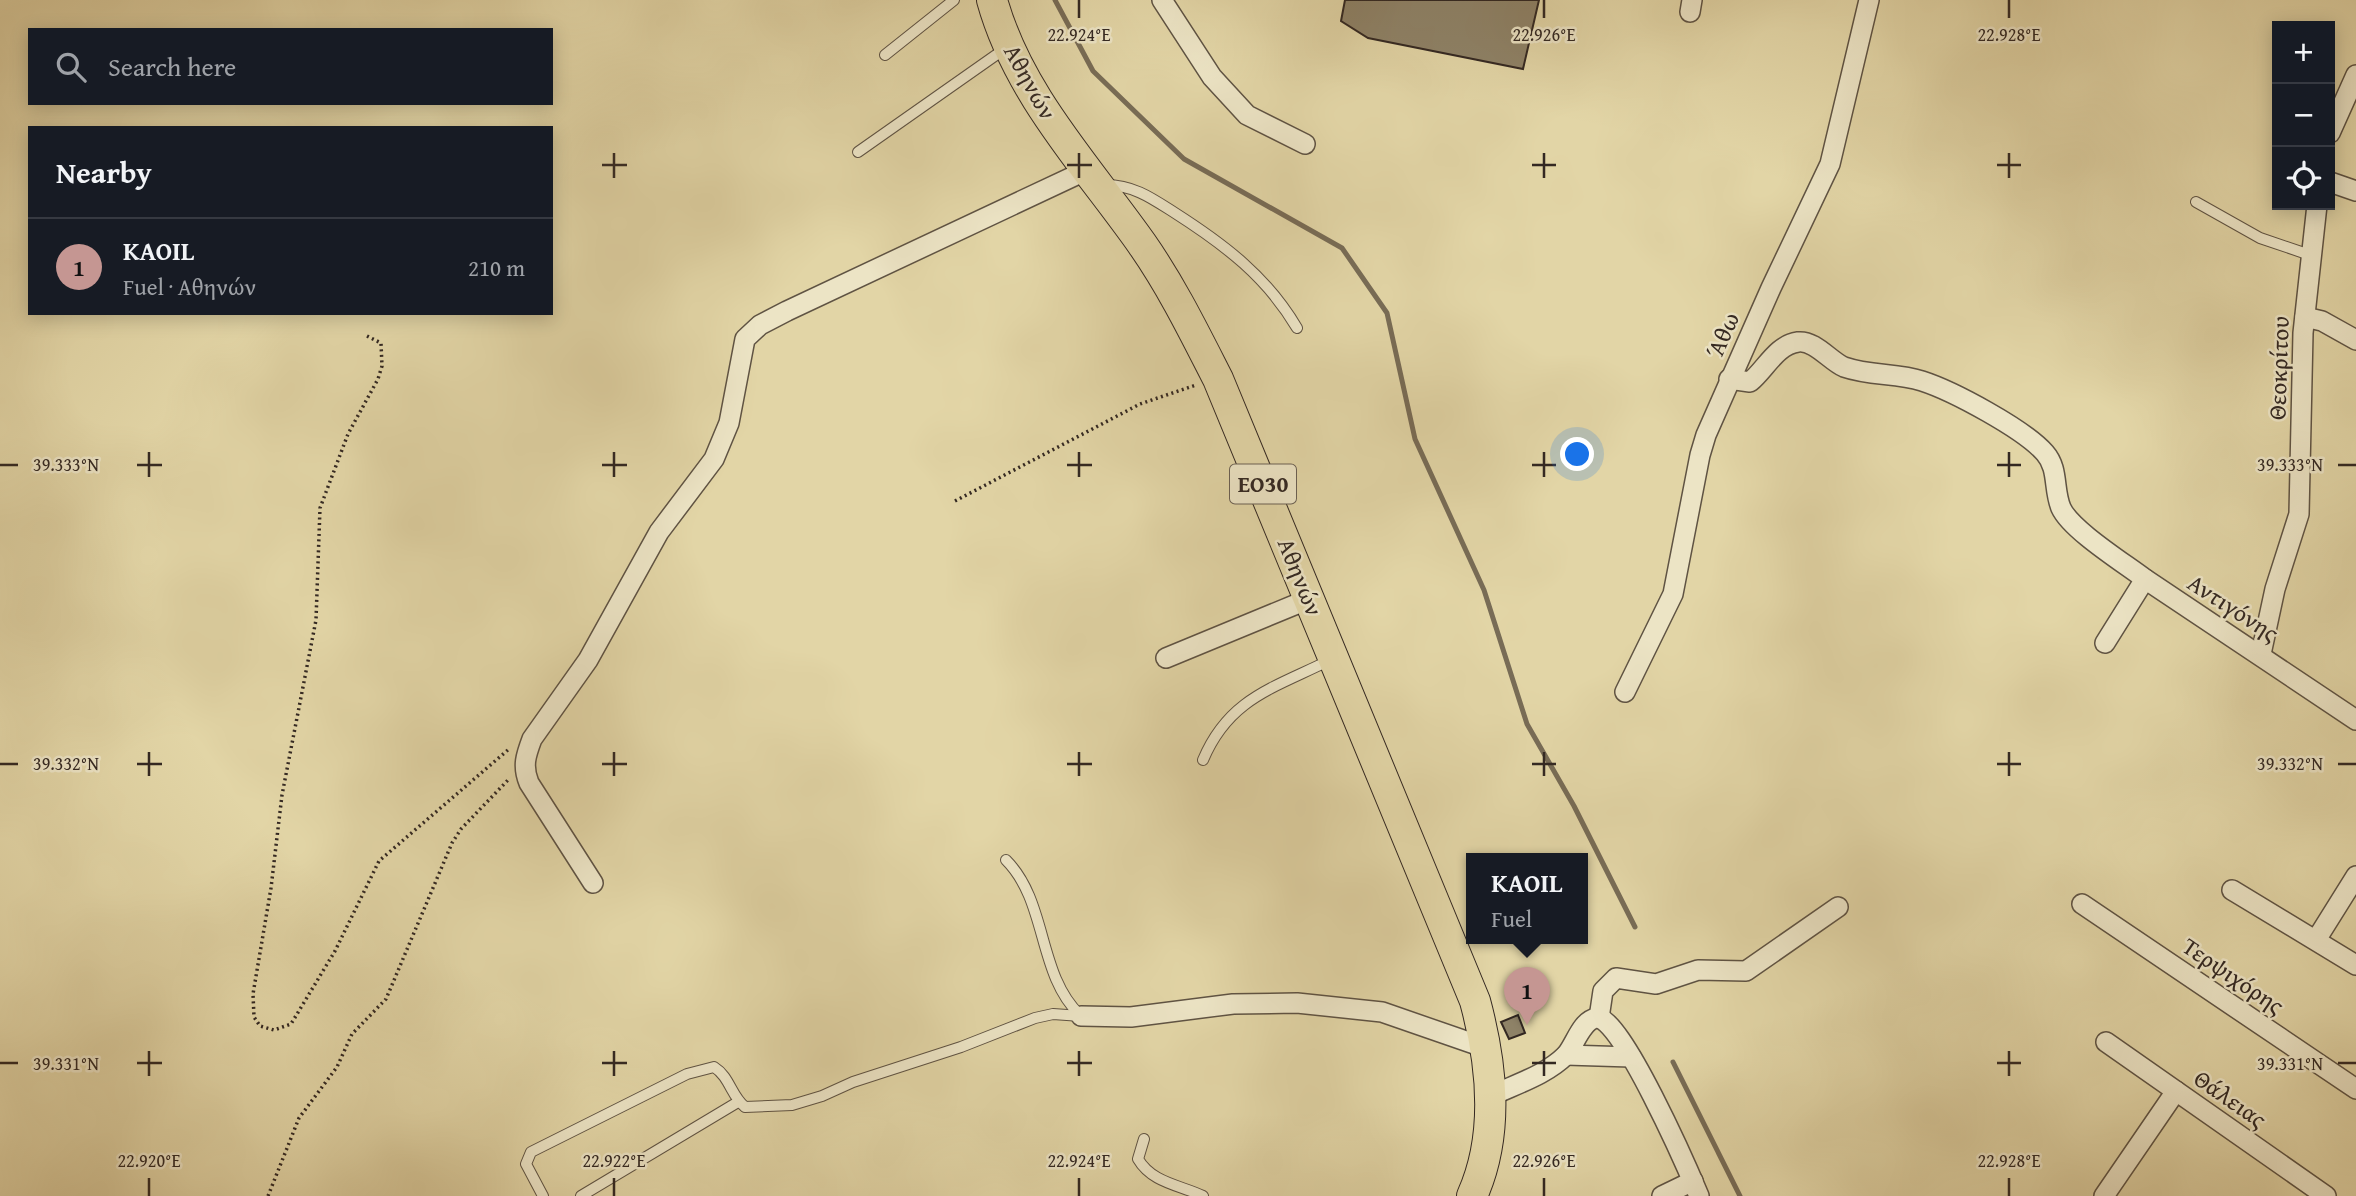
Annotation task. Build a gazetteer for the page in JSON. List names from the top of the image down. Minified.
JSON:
{"streets":{"main road":["Αθηνών","ΕΟ30"],"street":["Άθω","Θεοκρίτου","Αντιγόνης","Τερψιχόρης","Θάλειας"]},"crossings":[["Άθω","Αντιγόνης"],["Θεοκρίτου","Αντιγόνης"]],"page":{"map_buttons":["+","−"],"search":"Search here","heading":"Nearby","list":[{"mark":"1","name":"KAOIL","note":"Fuel · Αθηνών","value":"210 m"}],"popup":["KAOIL","Fuel"],"pins":"1"},"coordinates":["22.924°E","22.926°E","22.928°E","39.333°N","39.332°N","39.331°N","22.920°E","22.922°E"]}
